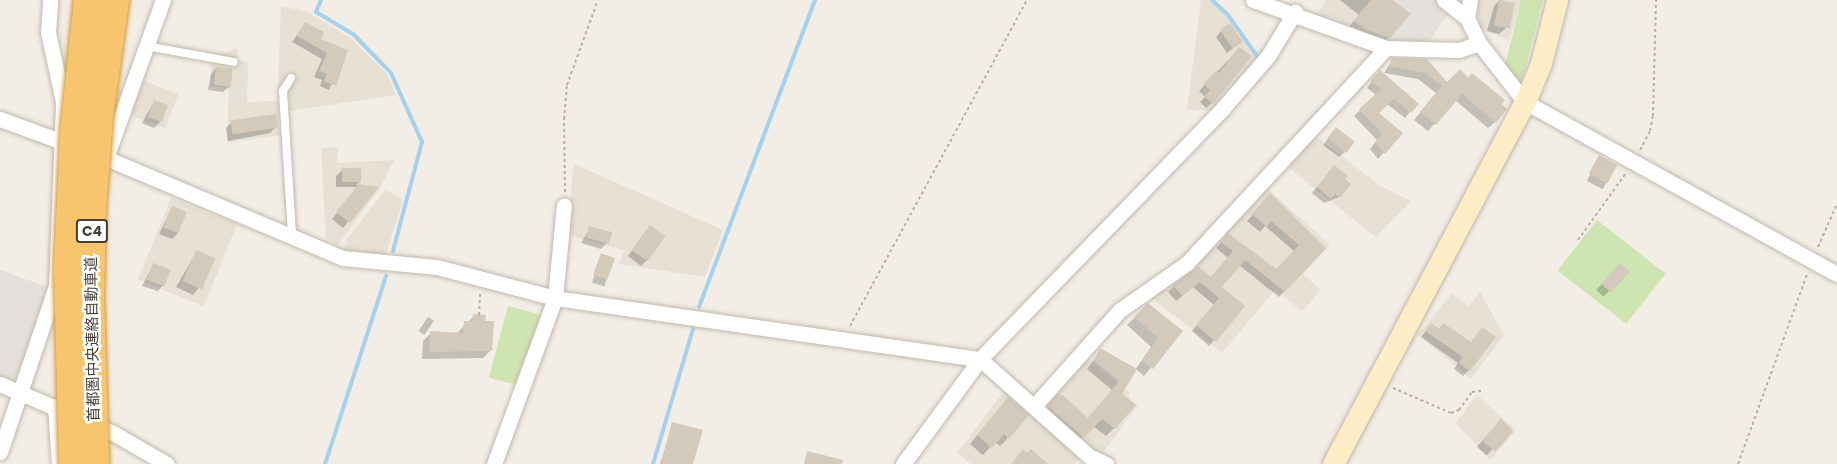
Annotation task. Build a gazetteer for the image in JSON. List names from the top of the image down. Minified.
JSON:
{"streets":{"highway":["C4","首都圏中央連絡自動車道"]}}
